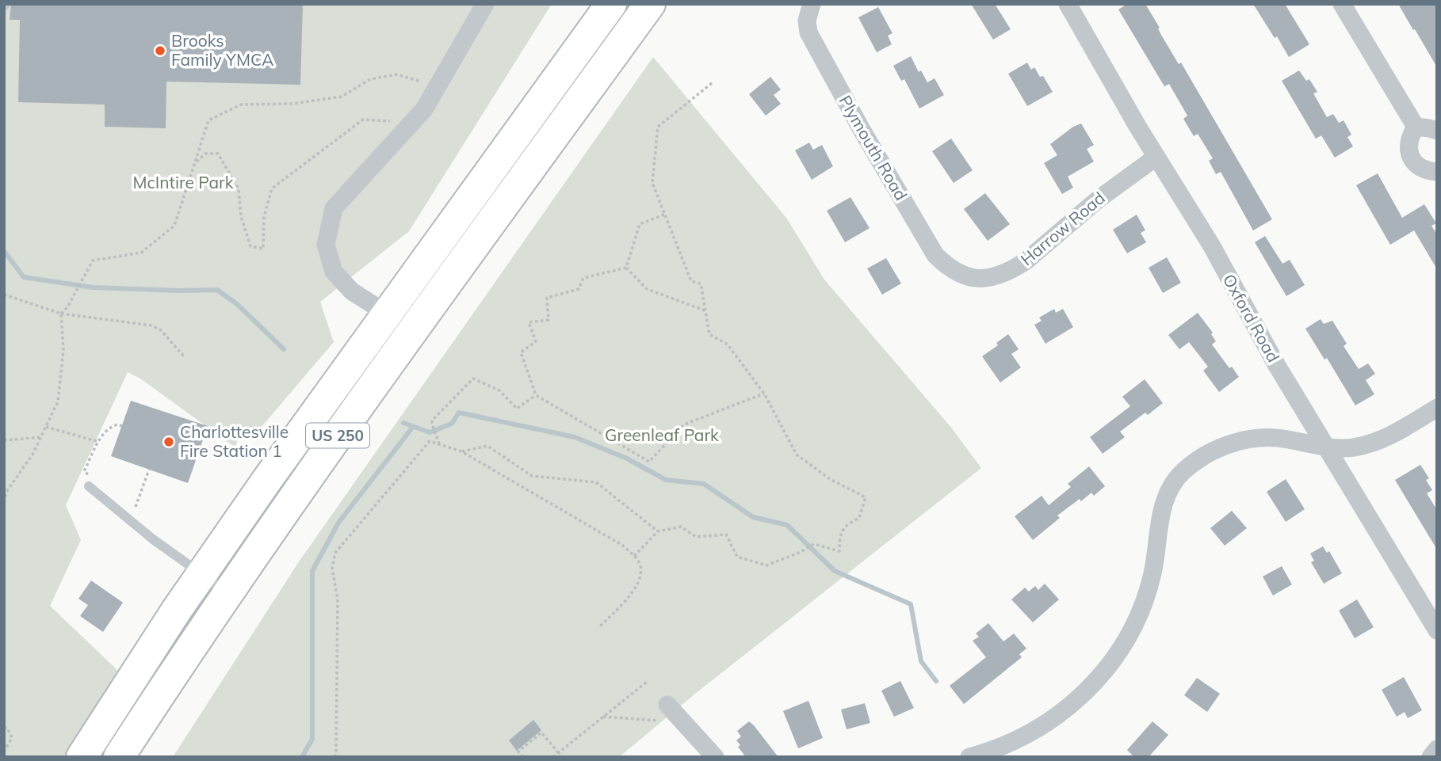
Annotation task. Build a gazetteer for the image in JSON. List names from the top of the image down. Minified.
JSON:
{"streets":{"highway":["US 250"],"street":["Plymouth Road","Harrow Road","Oxford Road"]},"crossings":[["Plymouth Road","Harrow Road"],["Harrow Road","Oxford Road"]],"parks":["McIntire Park","Greenleaf Park"],"places":["Brooks Family YMCA","Charlottesville Fire Station 1"]}
